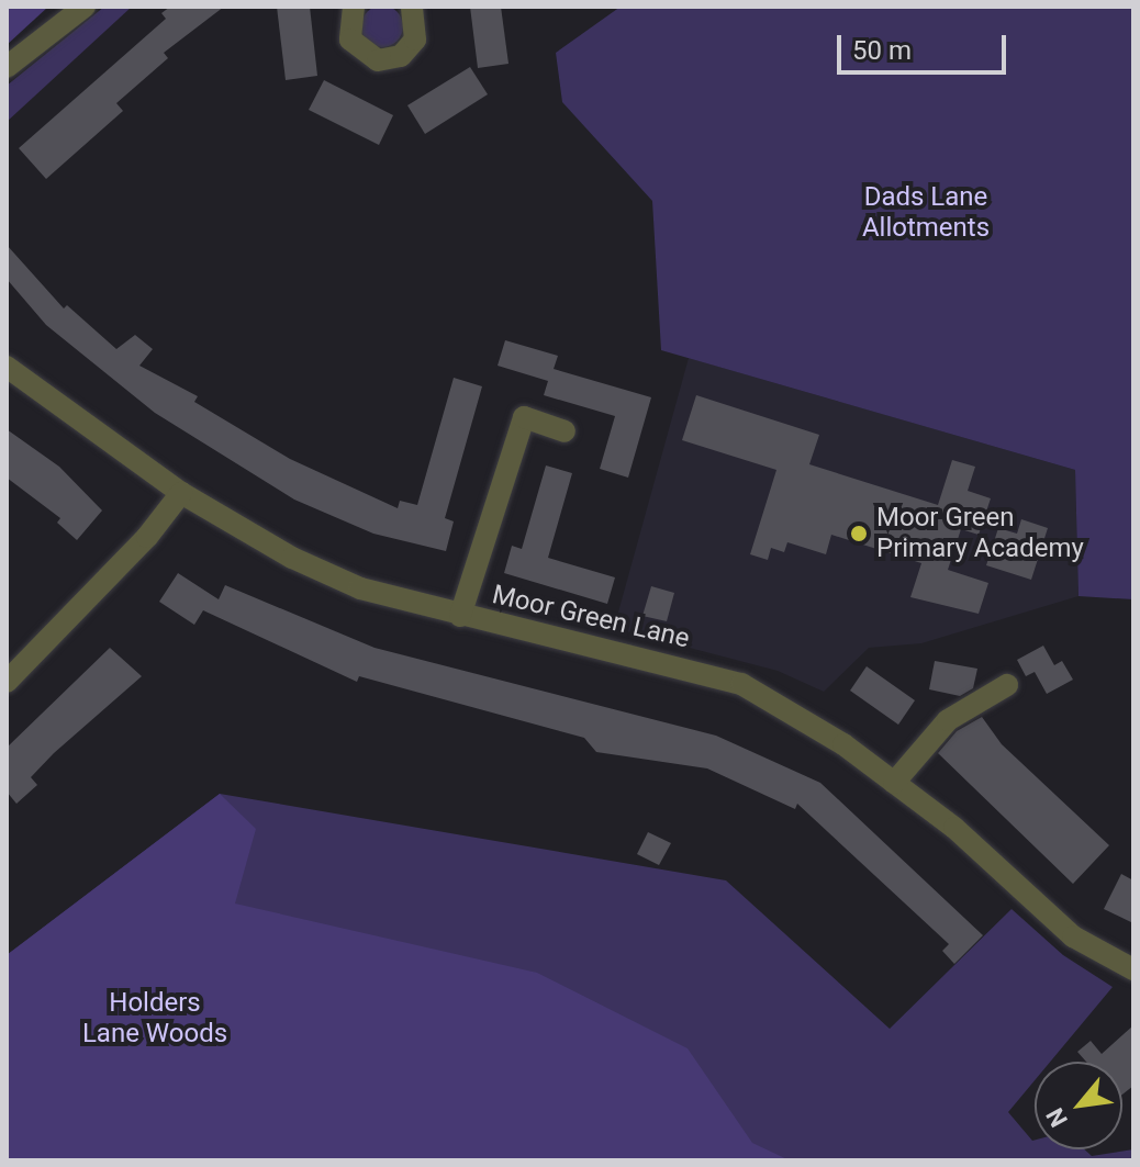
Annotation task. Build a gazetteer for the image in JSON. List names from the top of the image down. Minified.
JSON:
{"streets":{"street":["Moor Green Lane"]},"parks":["Dads Lane Allotments","Holders Lane Woods"],"places":["Moor Green Primary Academy"],"scale_bar":"50 m","north":"bottom left"}
